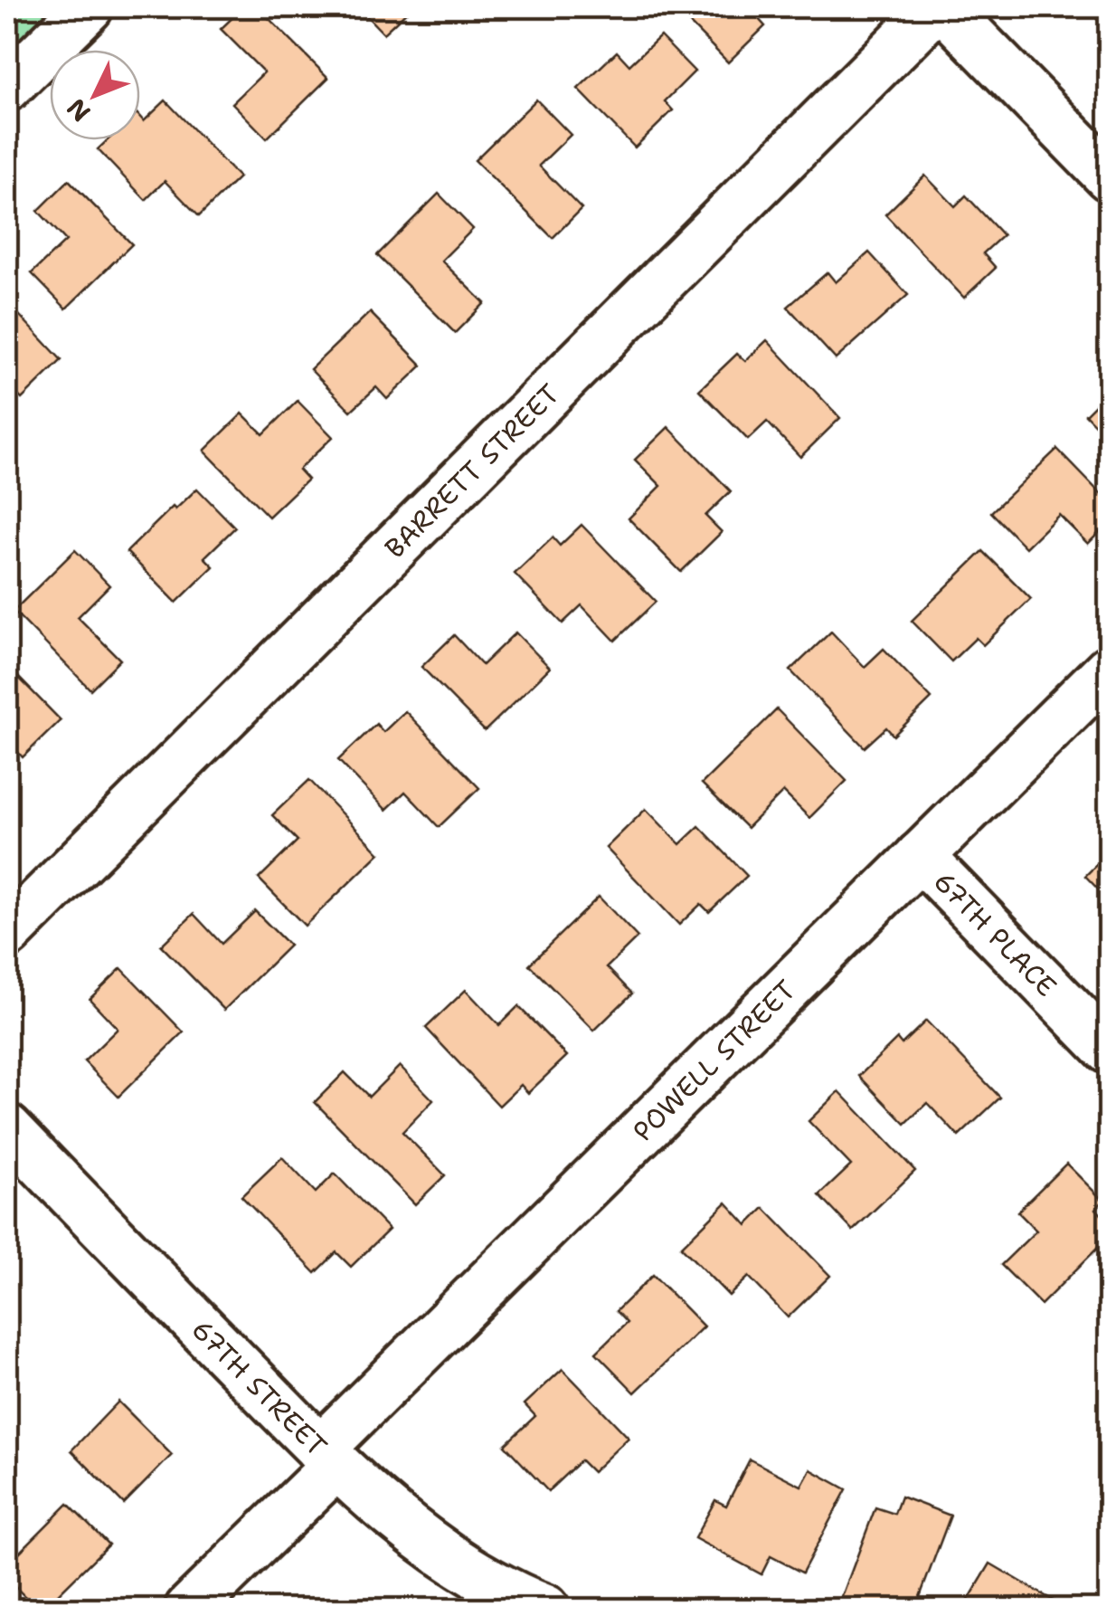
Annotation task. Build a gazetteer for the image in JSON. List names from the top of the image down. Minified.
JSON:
{"streets":{"street":["BARRETT STREET","67TH PLACE","POWELL STREET","67TH STREET"]},"crossings":[["67TH PLACE","POWELL STREET"],["POWELL STREET","67TH STREET"]],"north":"bottom left"}
